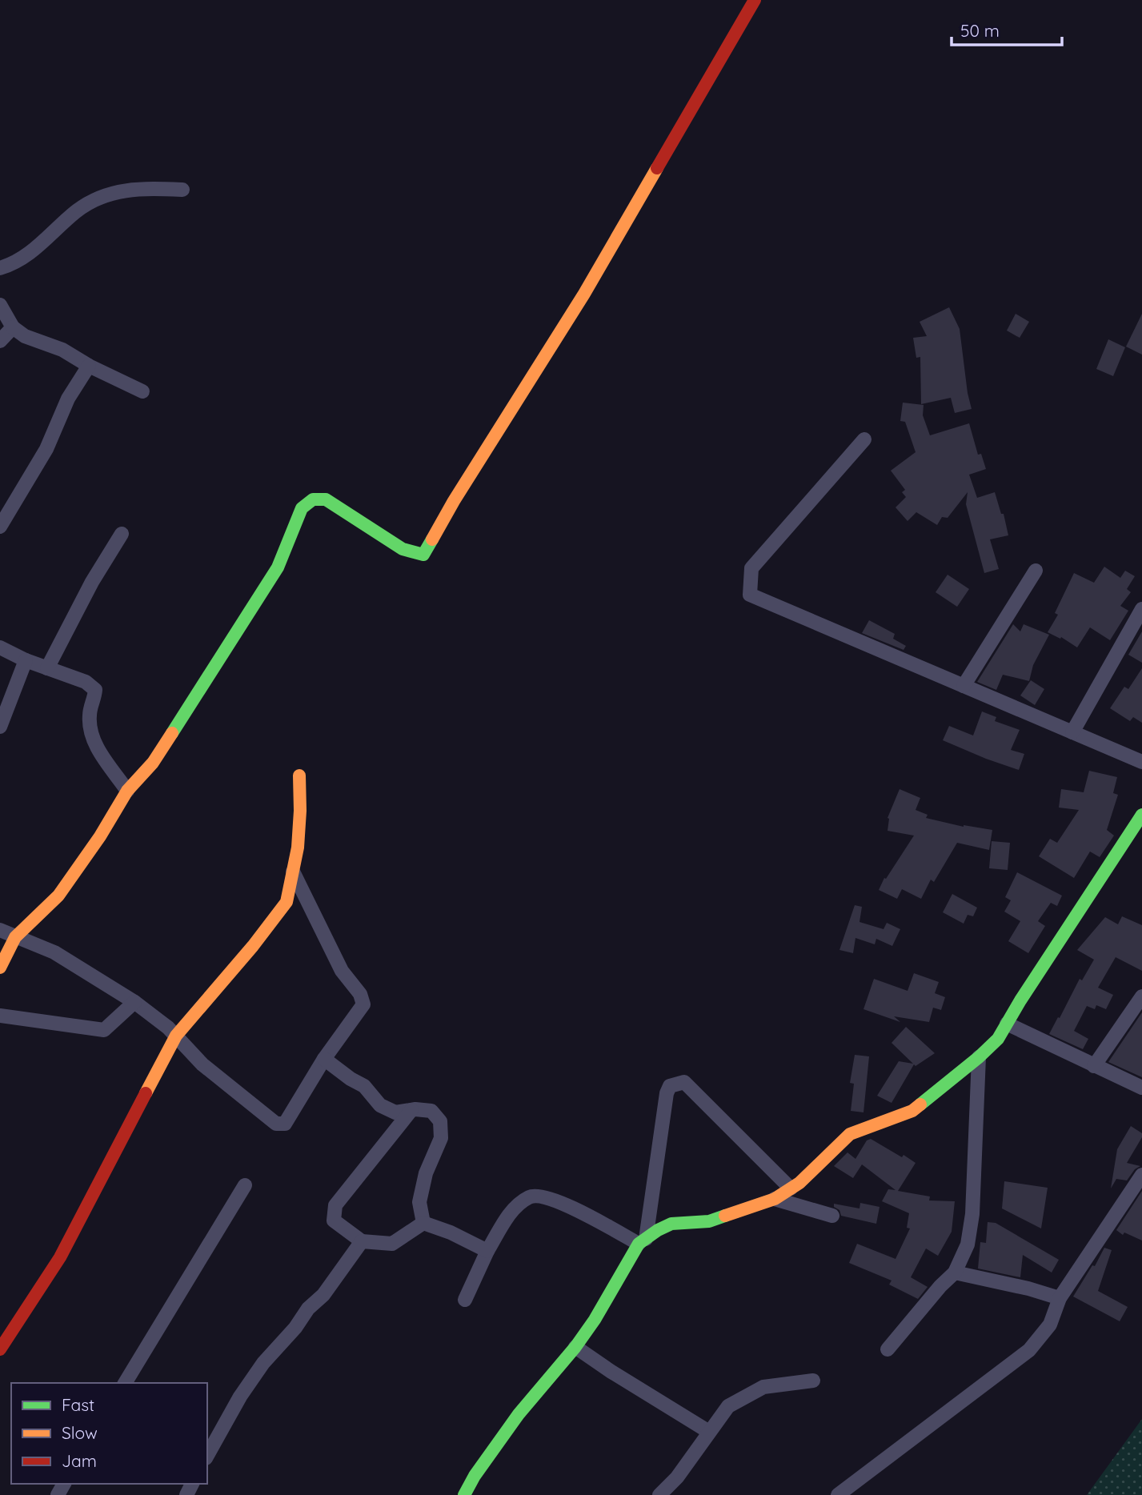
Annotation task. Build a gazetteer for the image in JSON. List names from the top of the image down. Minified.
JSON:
{"legend":["Fast","Slow","Jam"],"scale_bar":"50 m"}
